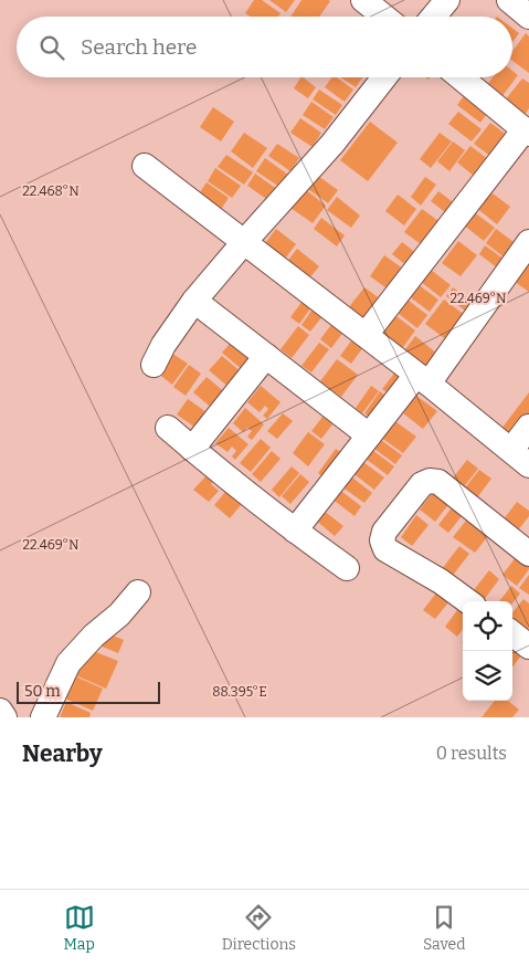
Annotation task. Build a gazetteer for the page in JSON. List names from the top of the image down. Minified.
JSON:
{"scale_bar":"50 m","page":{"search":"Search here","scale":"50 m","heading":["Nearby","0 results"],"nav":["Map","Directions","Saved"]},"coordinates":["22.468°N","22.469°N","88.395°E"]}
